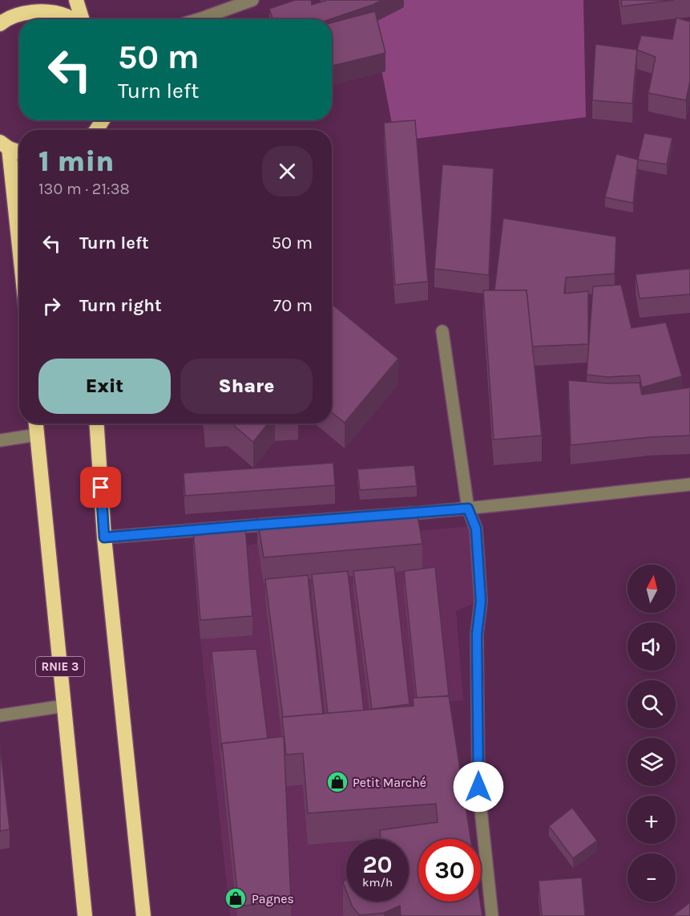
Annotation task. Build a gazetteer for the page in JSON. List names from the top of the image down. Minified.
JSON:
{"streets":{"highway":["RNIE 3"]},"places":{"shop":["Petit Marché","Pagnes"]},"north":"top","page":{"turn":["50 m","Turn left"],"heading":["1 min","130 m · 21:38"],"list":[{"name":"Turn left","value":"50 m"},{"name":"Turn right","value":"70 m"}],"buttons":["Exit","Share"],"map_buttons":["+","−"],"speed":"20 km/h","limit":"30"}}
